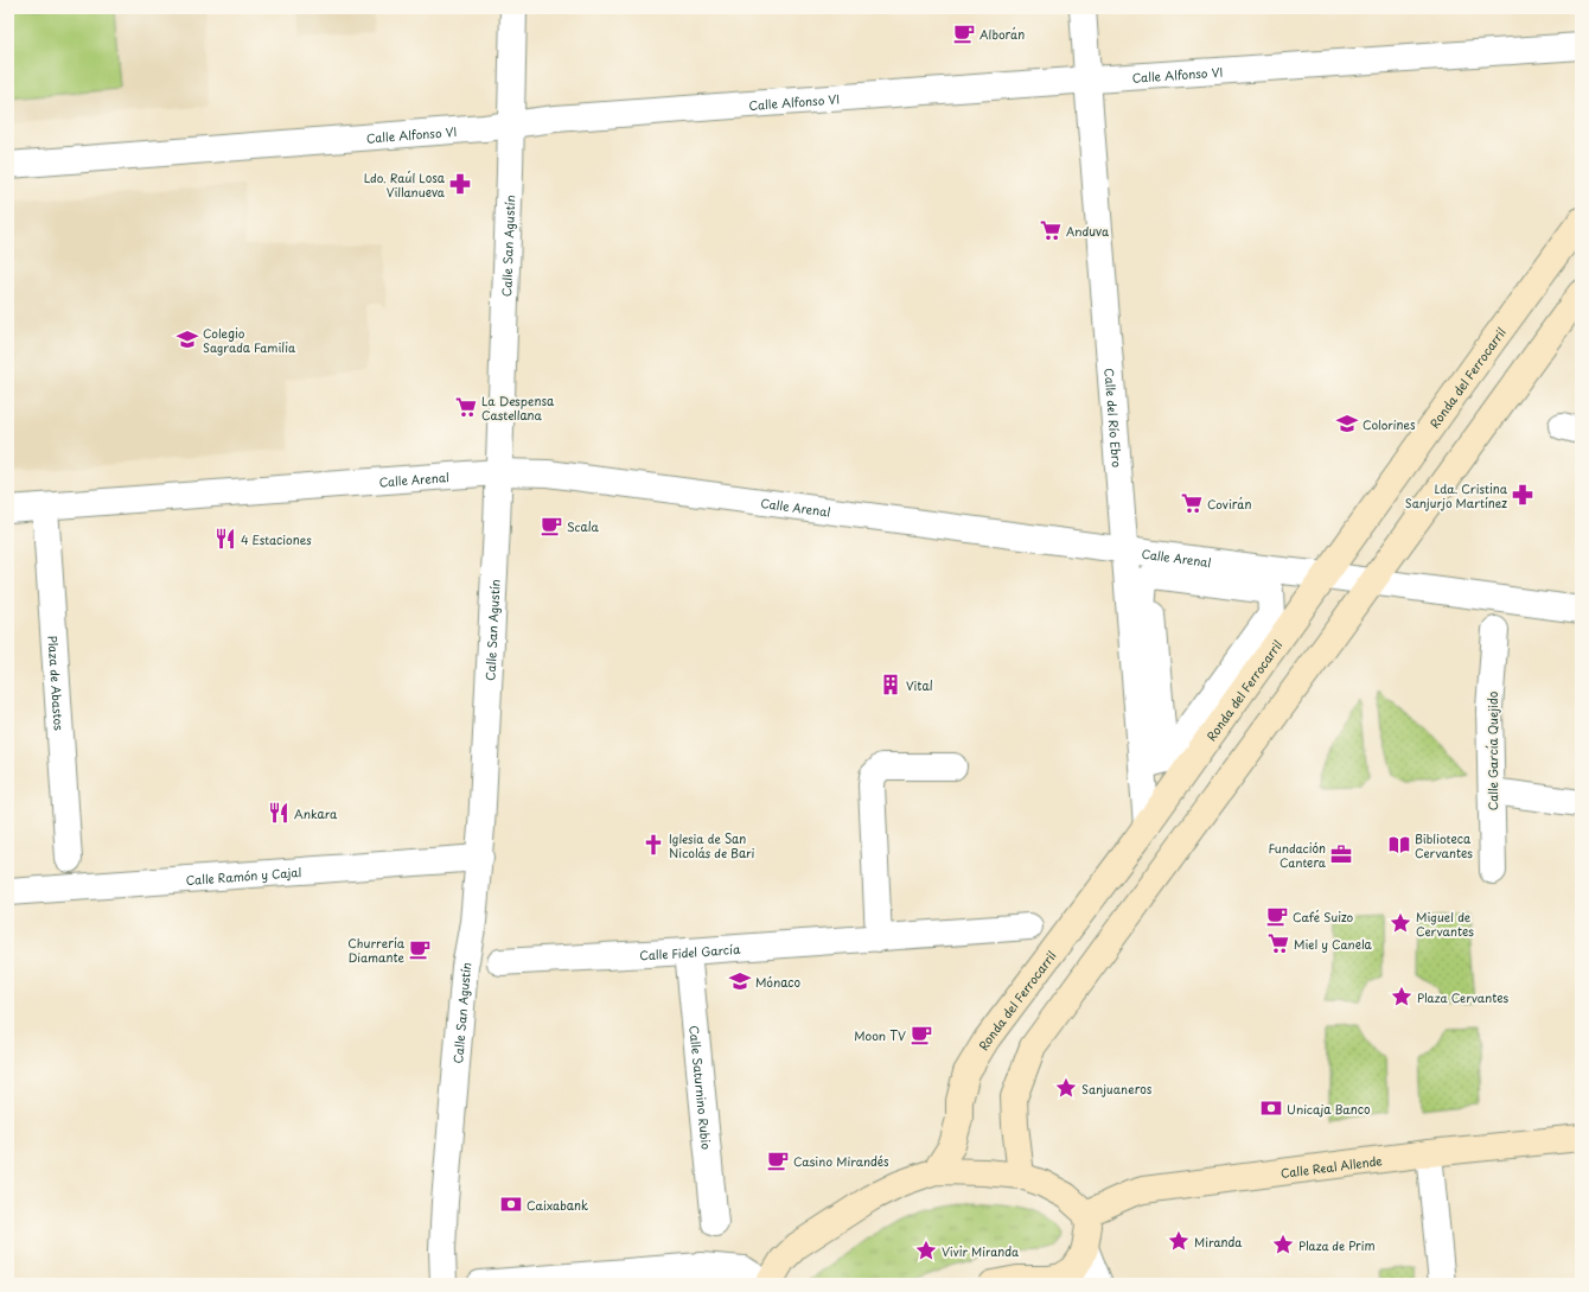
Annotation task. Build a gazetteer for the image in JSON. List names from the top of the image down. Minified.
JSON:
{"streets":{"main road":["Ronda del Ferrocarril","Calle Real Allende"],"street":["Calle Alfonso VI","Calle San Agustín","Calle del Río Ebro","Calle Arenal","Plaza de Abastos","Calle García Quejido","Calle Ramón y Cajal","Calle Fidel García","Calle Saturnino Rubio"]},"crossings":[["Calle Alfonso VI","Calle San Agustín"],["Calle Alfonso VI","Calle del Río Ebro"],["Calle San Agustín","Calle Arenal"],["Calle San Agustín","Calle Ramón y Cajal"],["Ronda del Ferrocarril","Calle del Río Ebro"],["Ronda del Ferrocarril","Calle Arenal"],["Calle del Río Ebro","Calle Arenal"],["Calle Arenal","Plaza de Abastos"],["Calle Fidel García","Calle Saturnino Rubio"]],"places":{"cafe":["Alborán","Scala","Café Suizo","Churrería Diamante","Moon TV","Casino Mirandés"],"pharmacy":["Ldo. Raúl Losa Villanueva","Lda. Cristina Sanjurjo Martínez"],"supermarket":["Anduva","La Despensa Castellana","Covirán","Miel y Canela"],"school or university":["Colegio Sagrada Familia","Colorines","Mónaco"],"restaurant":["4 Estaciones","Ankara"],"building":["Vital"],"church":["Iglesia de San Nicolás de Bari"],"library":["Biblioteca Cervantes"],"office":["Fundación Cantera"],"place":["Miguel de Cervantes","Plaza Cervantes","Sanjuaneros","Miranda","Plaza de Prim","Vivir Miranda"],"bank":["Unicaja Banco","Caixabank"]}}
